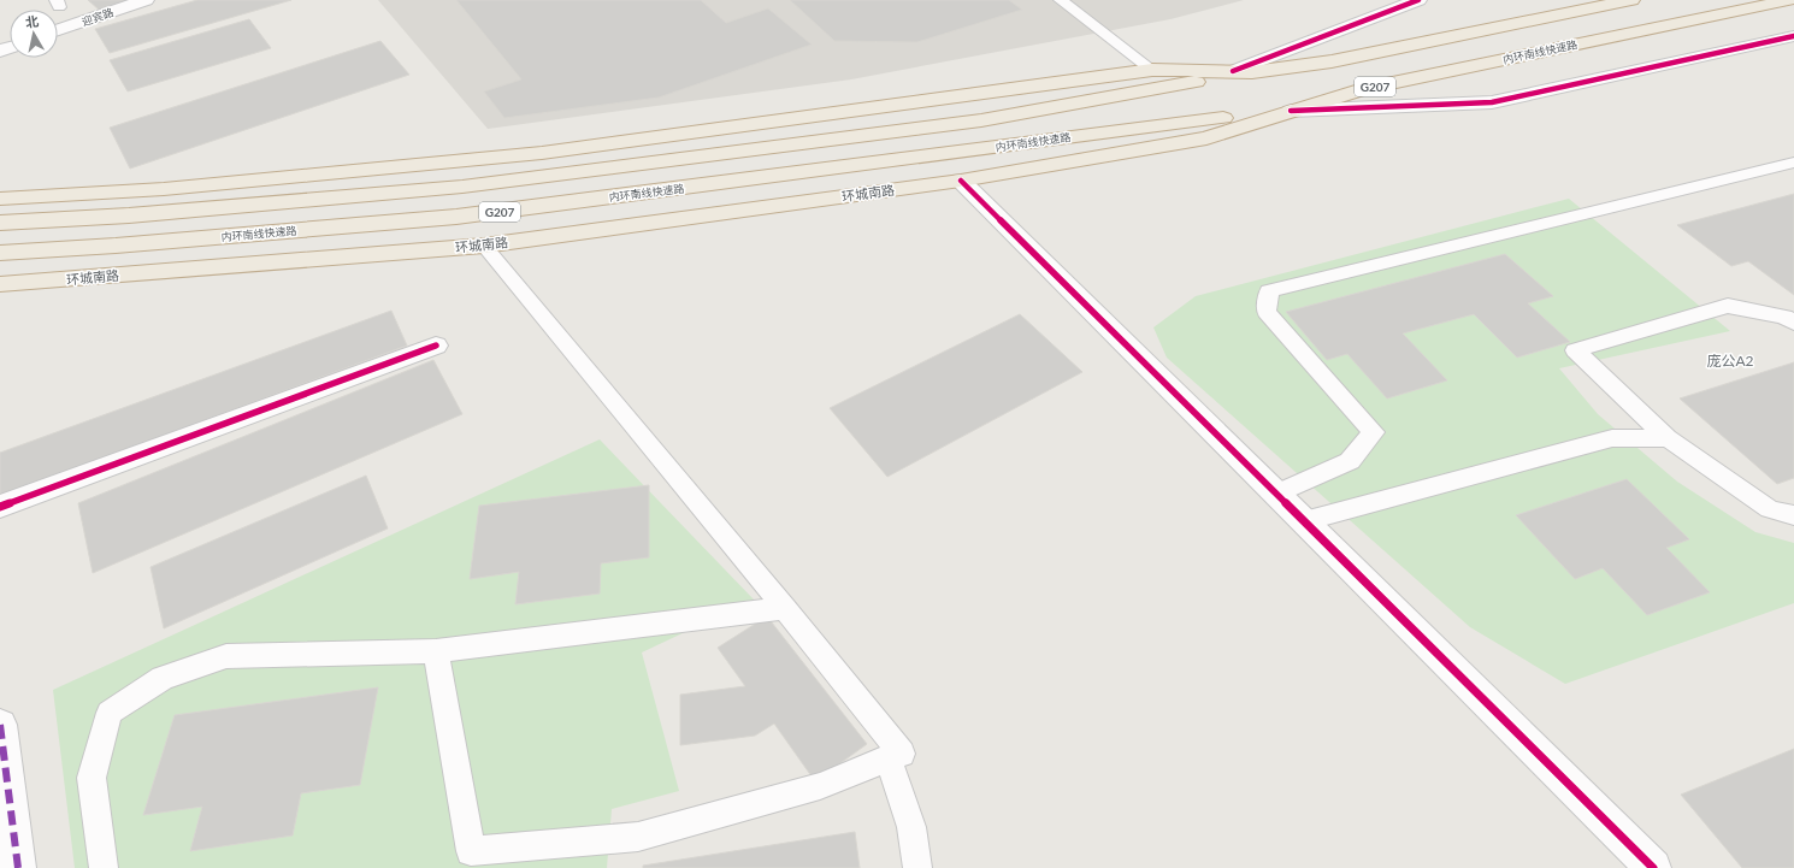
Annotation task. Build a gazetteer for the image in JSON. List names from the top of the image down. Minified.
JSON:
{"streets":{"highway":["内环南线快速路","G207","环城南路"],"street":["迎宾路"]},"crossings":[["内环南线快速路","环城南路"]],"districts":["庞公A2"],"north":"top"}
